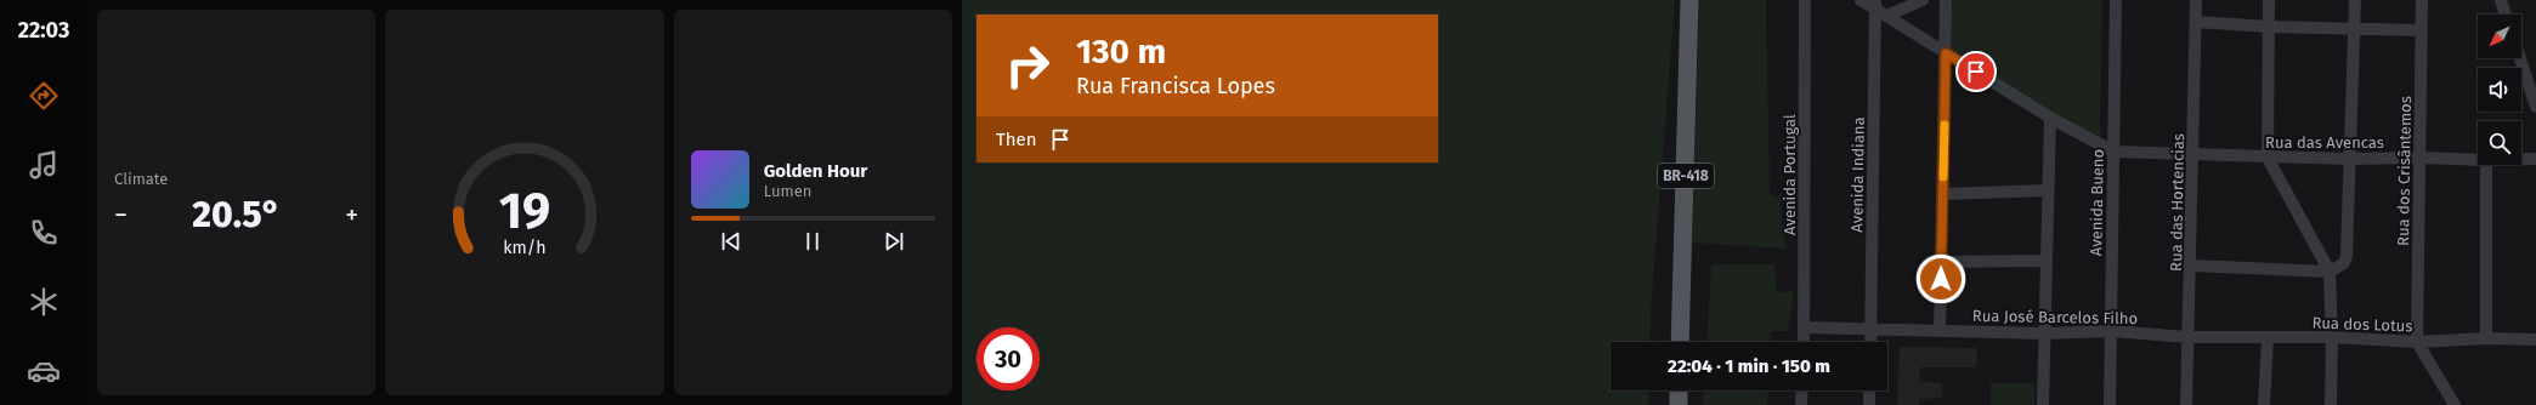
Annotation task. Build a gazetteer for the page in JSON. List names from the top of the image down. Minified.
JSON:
{"streets":{"main road":["BR-418"],"street":["Rua das Avencas","Rua dos Crisântemos","Avenida Portugal","Avenida Indiana","Avenida Bueno","Rua das Hortencias","Rua José Barcelos Filho","Rua dos Lotus"]},"crossings":[["Rua das Avencas","Rua dos Crisântemos"],["Rua das Avencas","Avenida Bueno"],["Rua das Avencas","Rua das Hortencias"],["Rua dos Crisântemos","Rua dos Lotus"],["Avenida Portugal","Rua José Barcelos Filho"],["Avenida Indiana","Rua José Barcelos Filho"],["Avenida Bueno","Rua José Barcelos Filho"],["Rua das Hortencias","Rua José Barcelos Filho"],["Rua das Hortencias","Rua dos Lotus"],["Rua José Barcelos Filho","Rua dos Lotus"]],"north":"bottom left","page":{"tabs":"22:03","tile":"Climate","turn":["130 m","Rua Francisca Lopes"],"then":"Then","song":["Golden Hour","Lumen"],"heat":["−","20.5°","+"],"limit":"30","trip":"22:04 · 1 min · 150 m","gauge":["19","km/h"]}}
